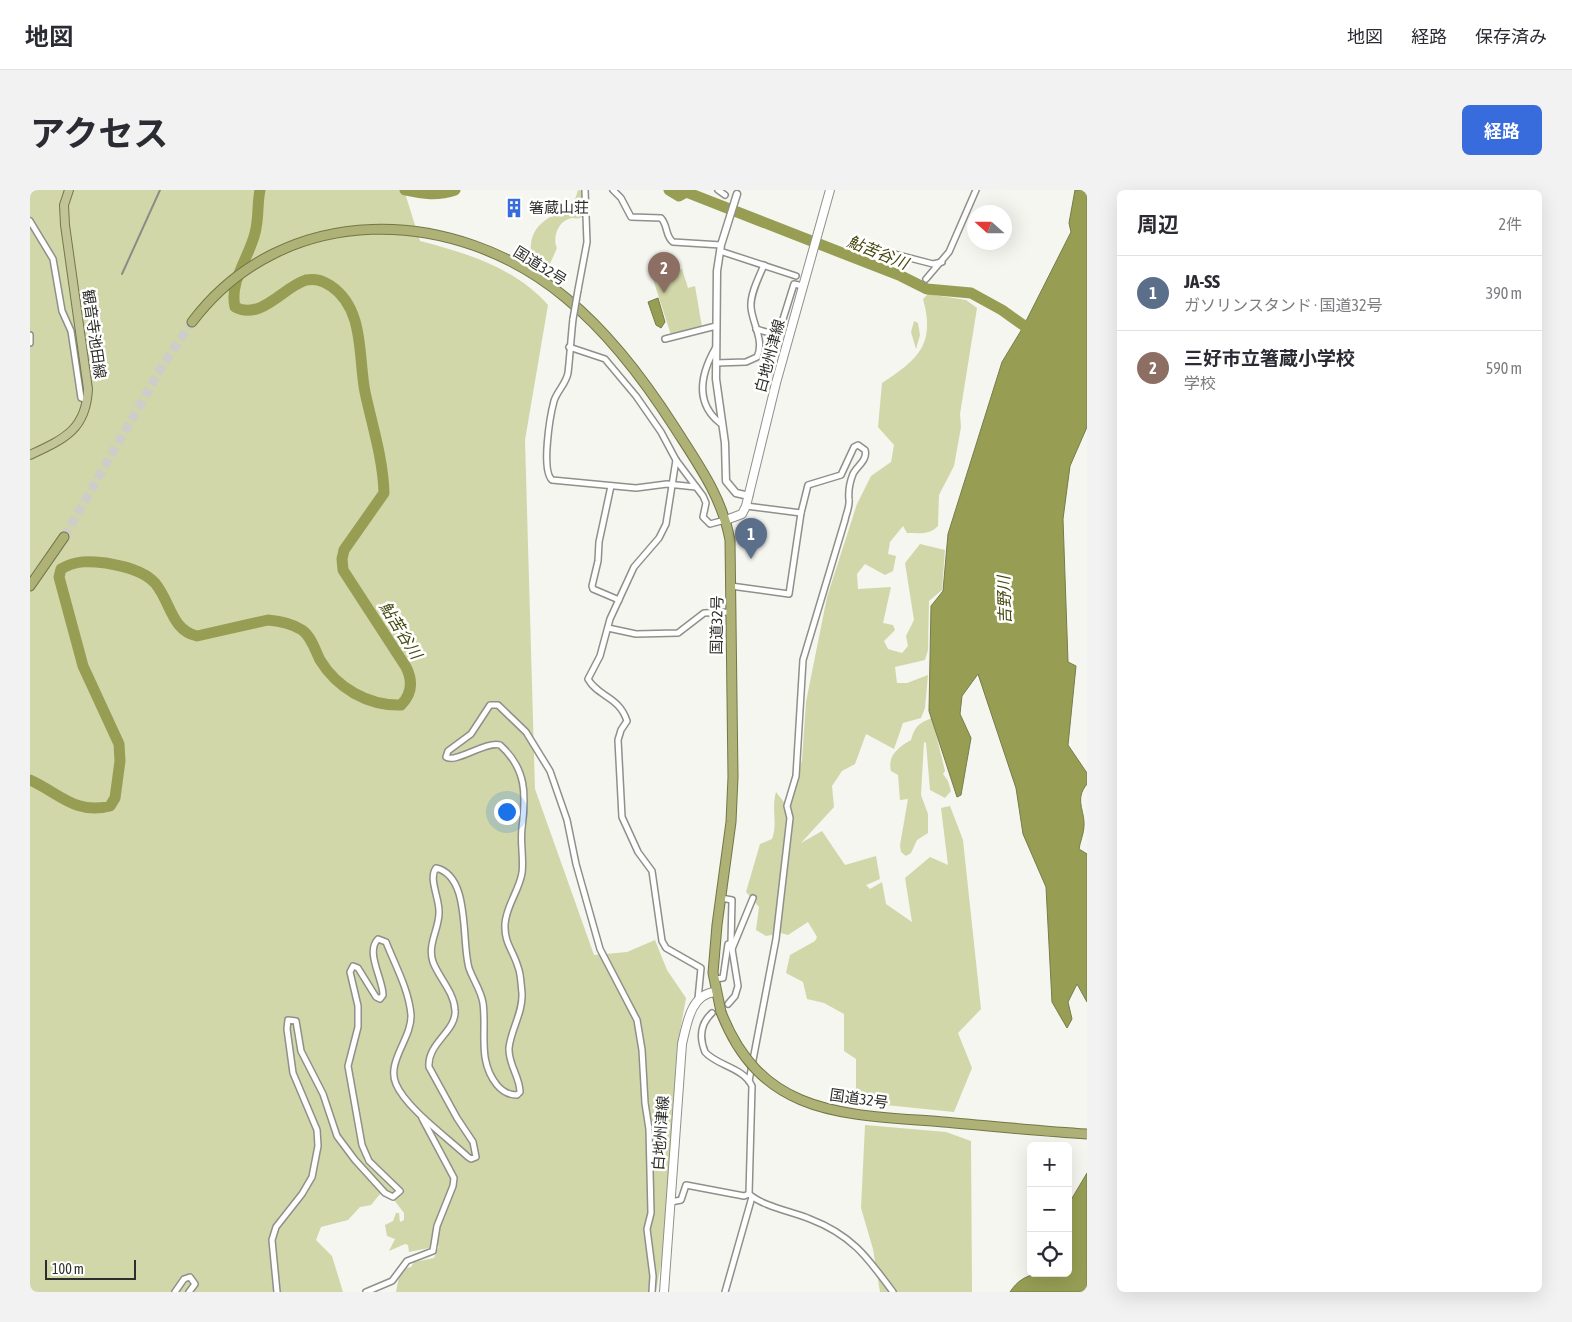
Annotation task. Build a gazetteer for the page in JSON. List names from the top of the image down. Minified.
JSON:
{"streets":{"highway":["国道32号"],"main road":["観音寺池田線","白地州津線"]},"water":["鮎苦谷川","吉野川"],"places":{"building":["箸蔵山荘"]},"scale_bar":"100 m","north":"left","page":{"header":"地図","nav":["地図","経路","保存済み"],"title":"アクセス","buttons":"経路","heading":["周辺","2件"],"pins":["2","1"],"list":[{"mark":"1","name":"JA-SS","note":"ガソリンスタンド · 国道32号","value":"390 m"},{"mark":"2","name":"三好市立箸蔵小学校","note":"学校","value":"590 m"}],"map_buttons":["+","−"],"scale":"100 m"}}
